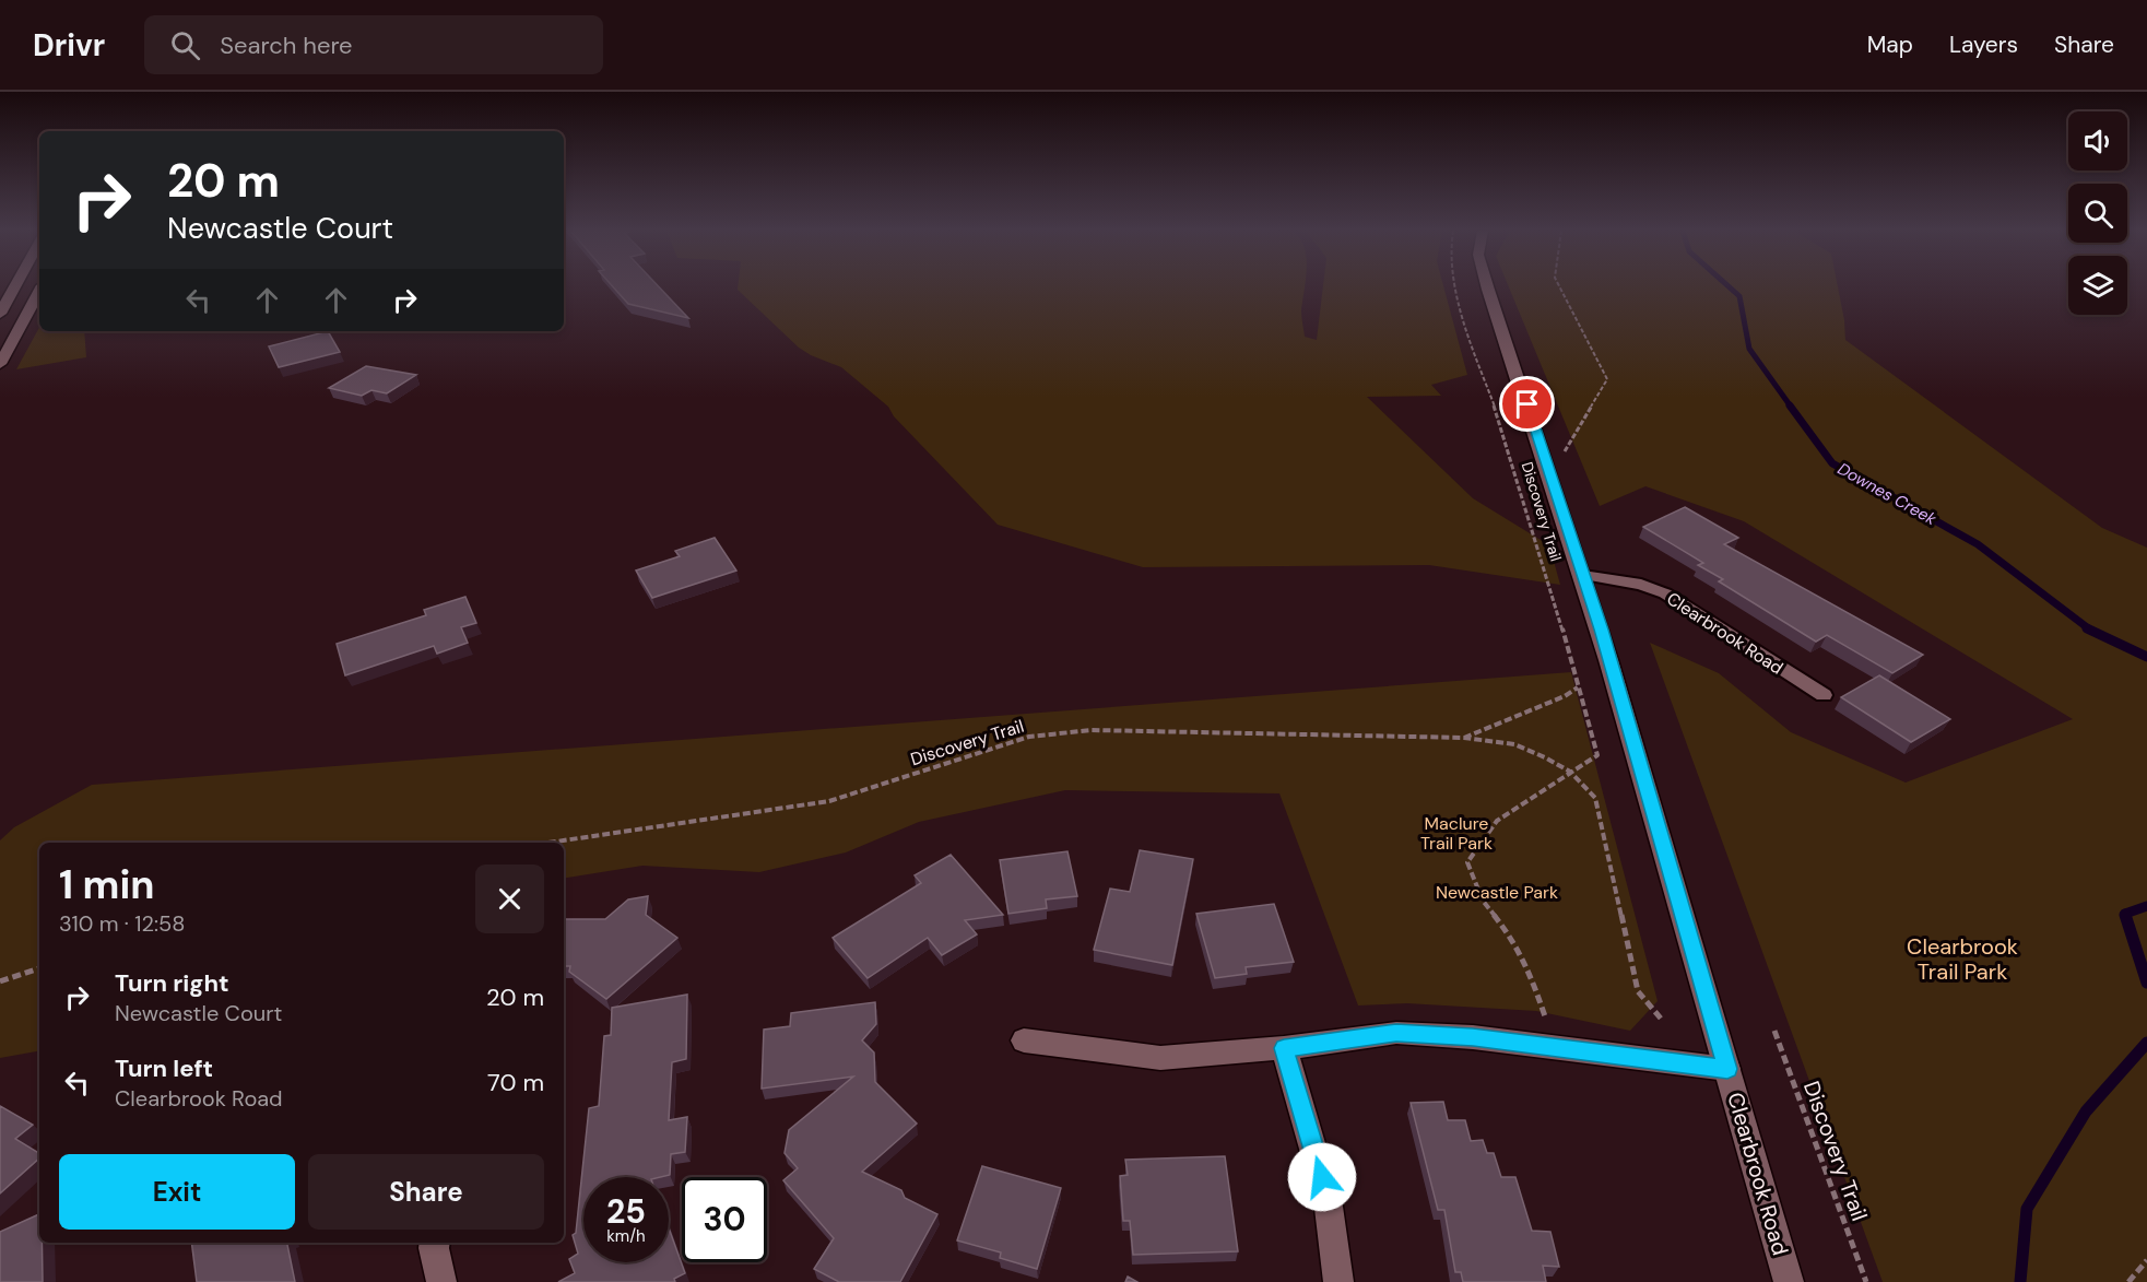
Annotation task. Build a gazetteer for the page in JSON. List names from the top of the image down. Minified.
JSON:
{"streets":{"main road":["Clearbrook Road"],"path":["Discovery Trail"]},"water":["Downes Creek"],"parks":["Maclure Trail Park","Newcastle Park","Clearbrook Trail Park"],"page":{"header":"Drivr","search":"Search here","nav":["Map","Layers","Share"],"turn":["20 m","Newcastle Court"],"heading":["1 min","310 m · 12:58"],"list":[{"name":"Turn right","note":"Newcastle Court","value":"20 m"},{"name":"Turn left","note":"Clearbrook Road","value":"70 m"}],"buttons":["Exit","Share"],"speed":"25 km/h","limit":"30"}}
